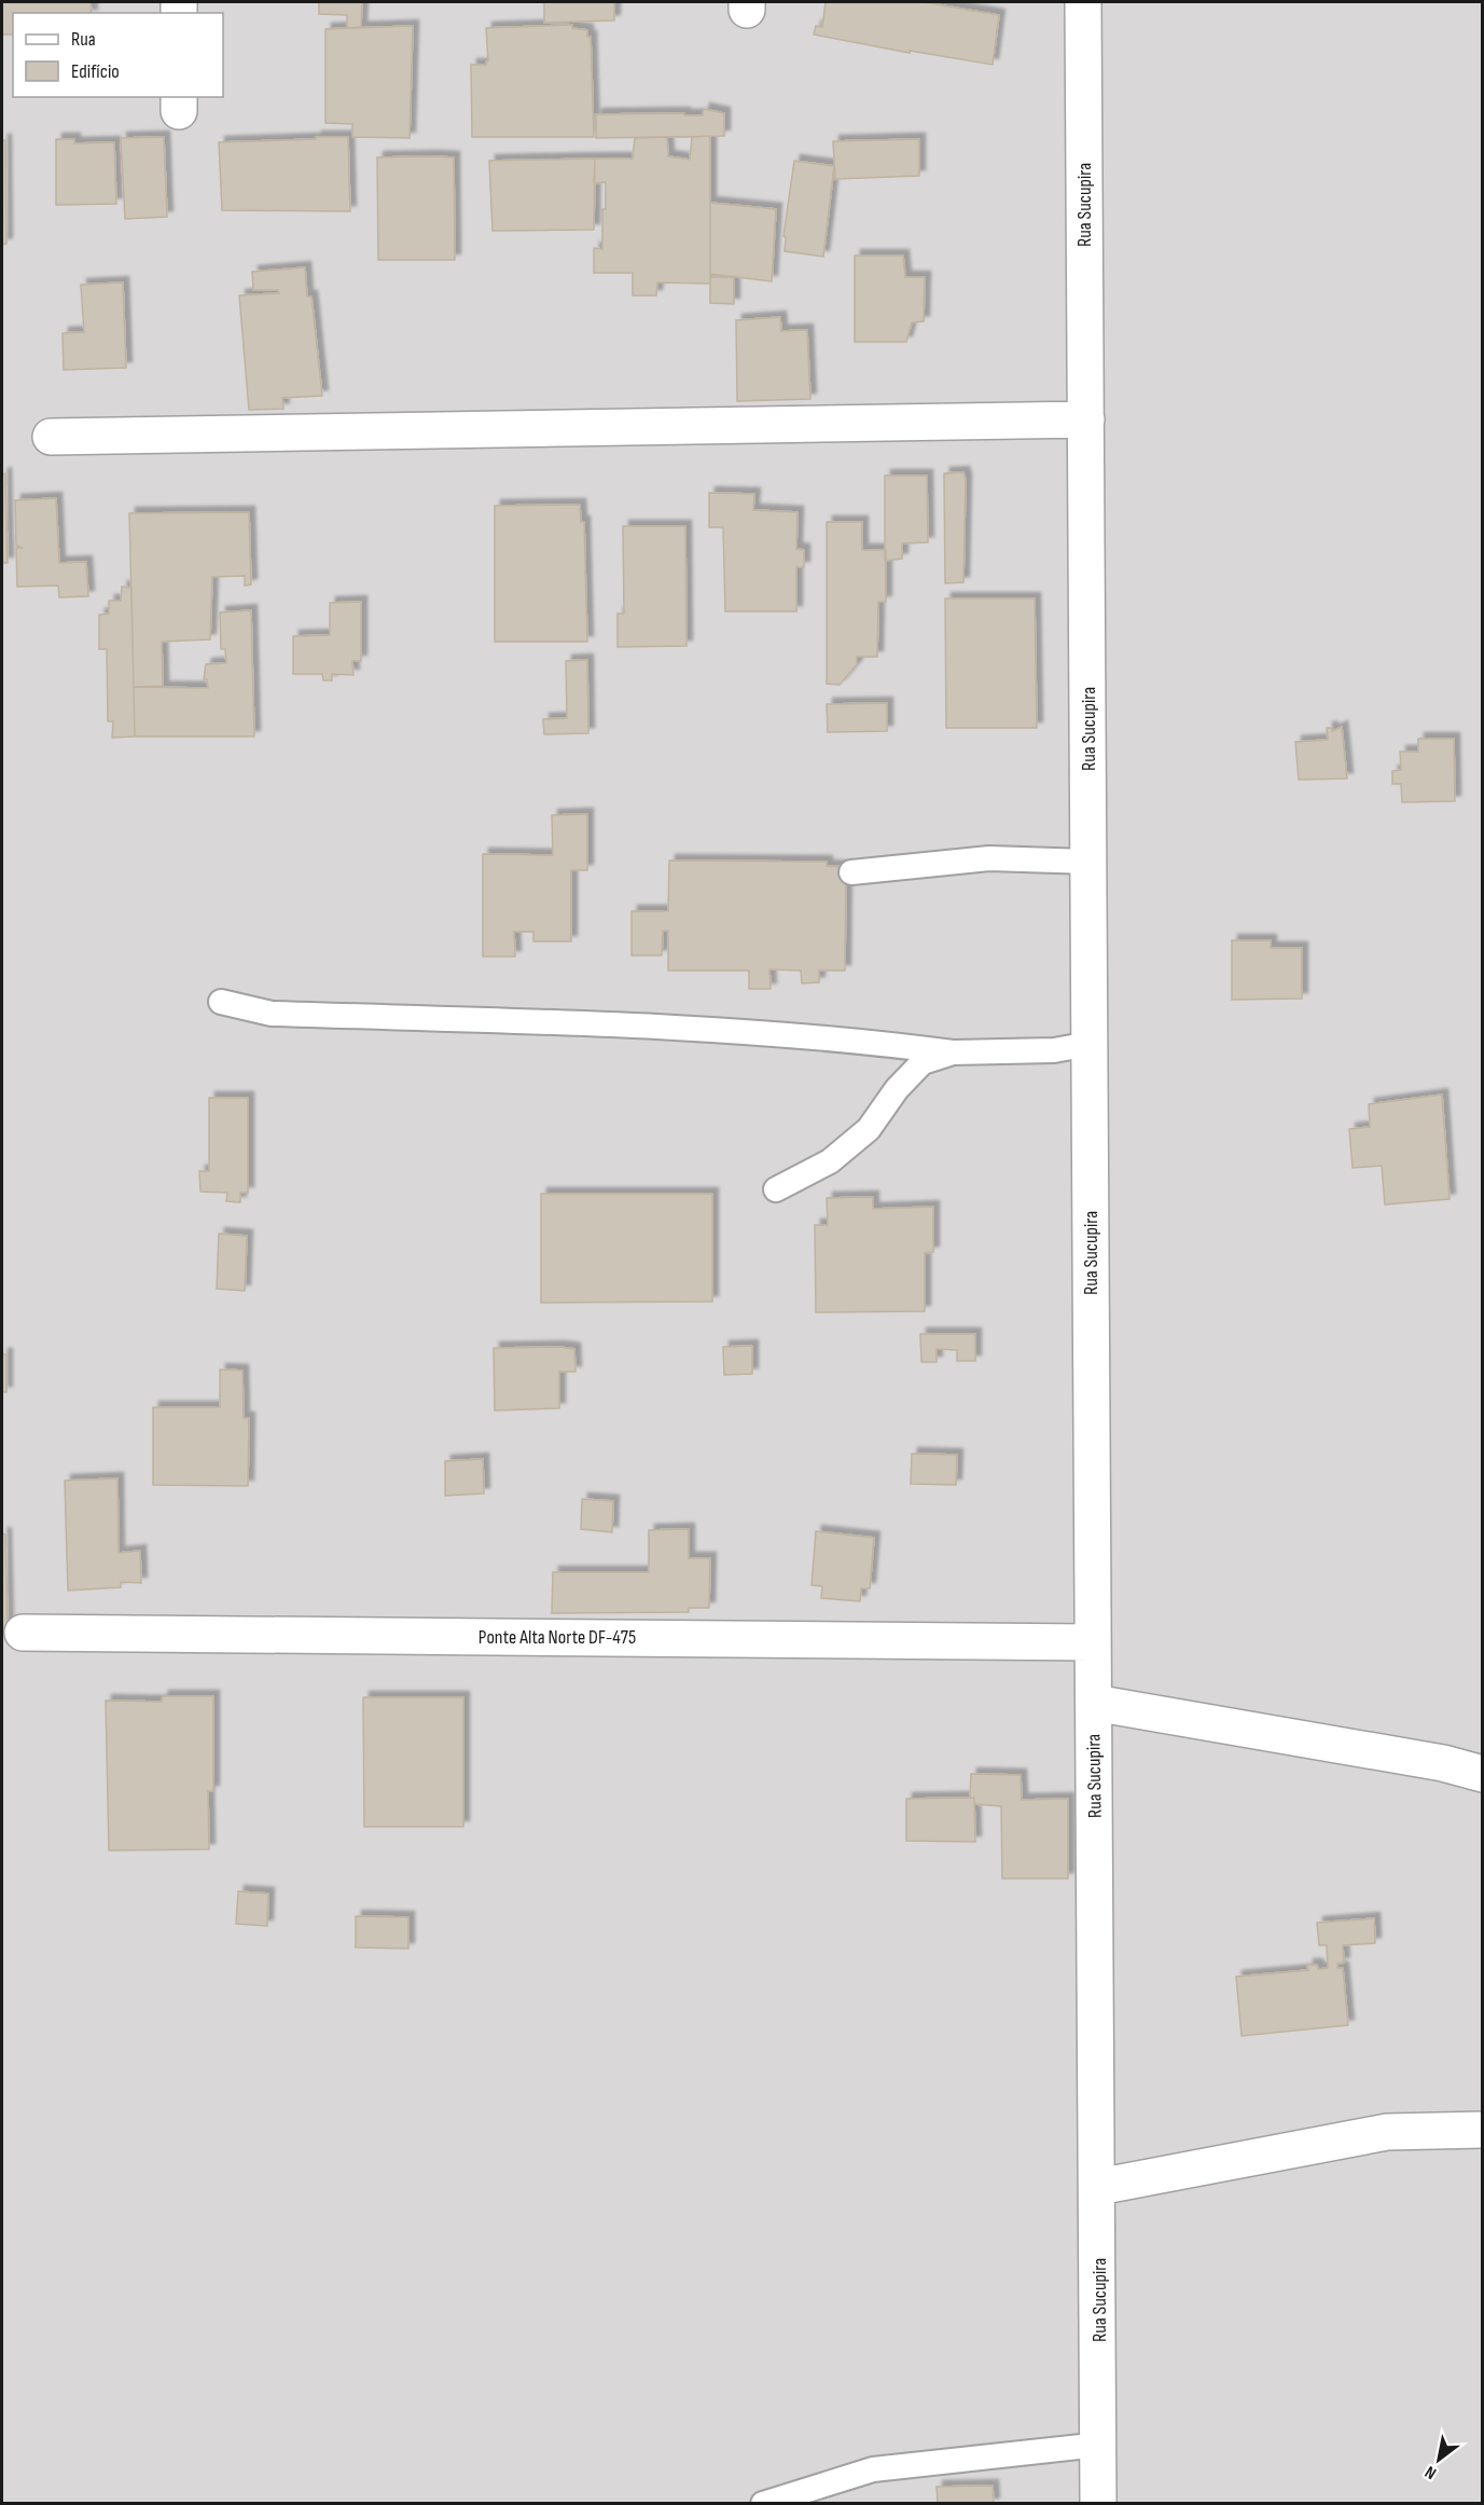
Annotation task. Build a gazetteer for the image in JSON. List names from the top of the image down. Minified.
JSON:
{"streets":{"street":["Rua Sucupira","Ponte Alta Norte DF-475"]},"crossings":[["Rua Sucupira","Ponte Alta Norte DF-475"]],"legend":["Rua","Edifício"],"north":"bottom left"}
